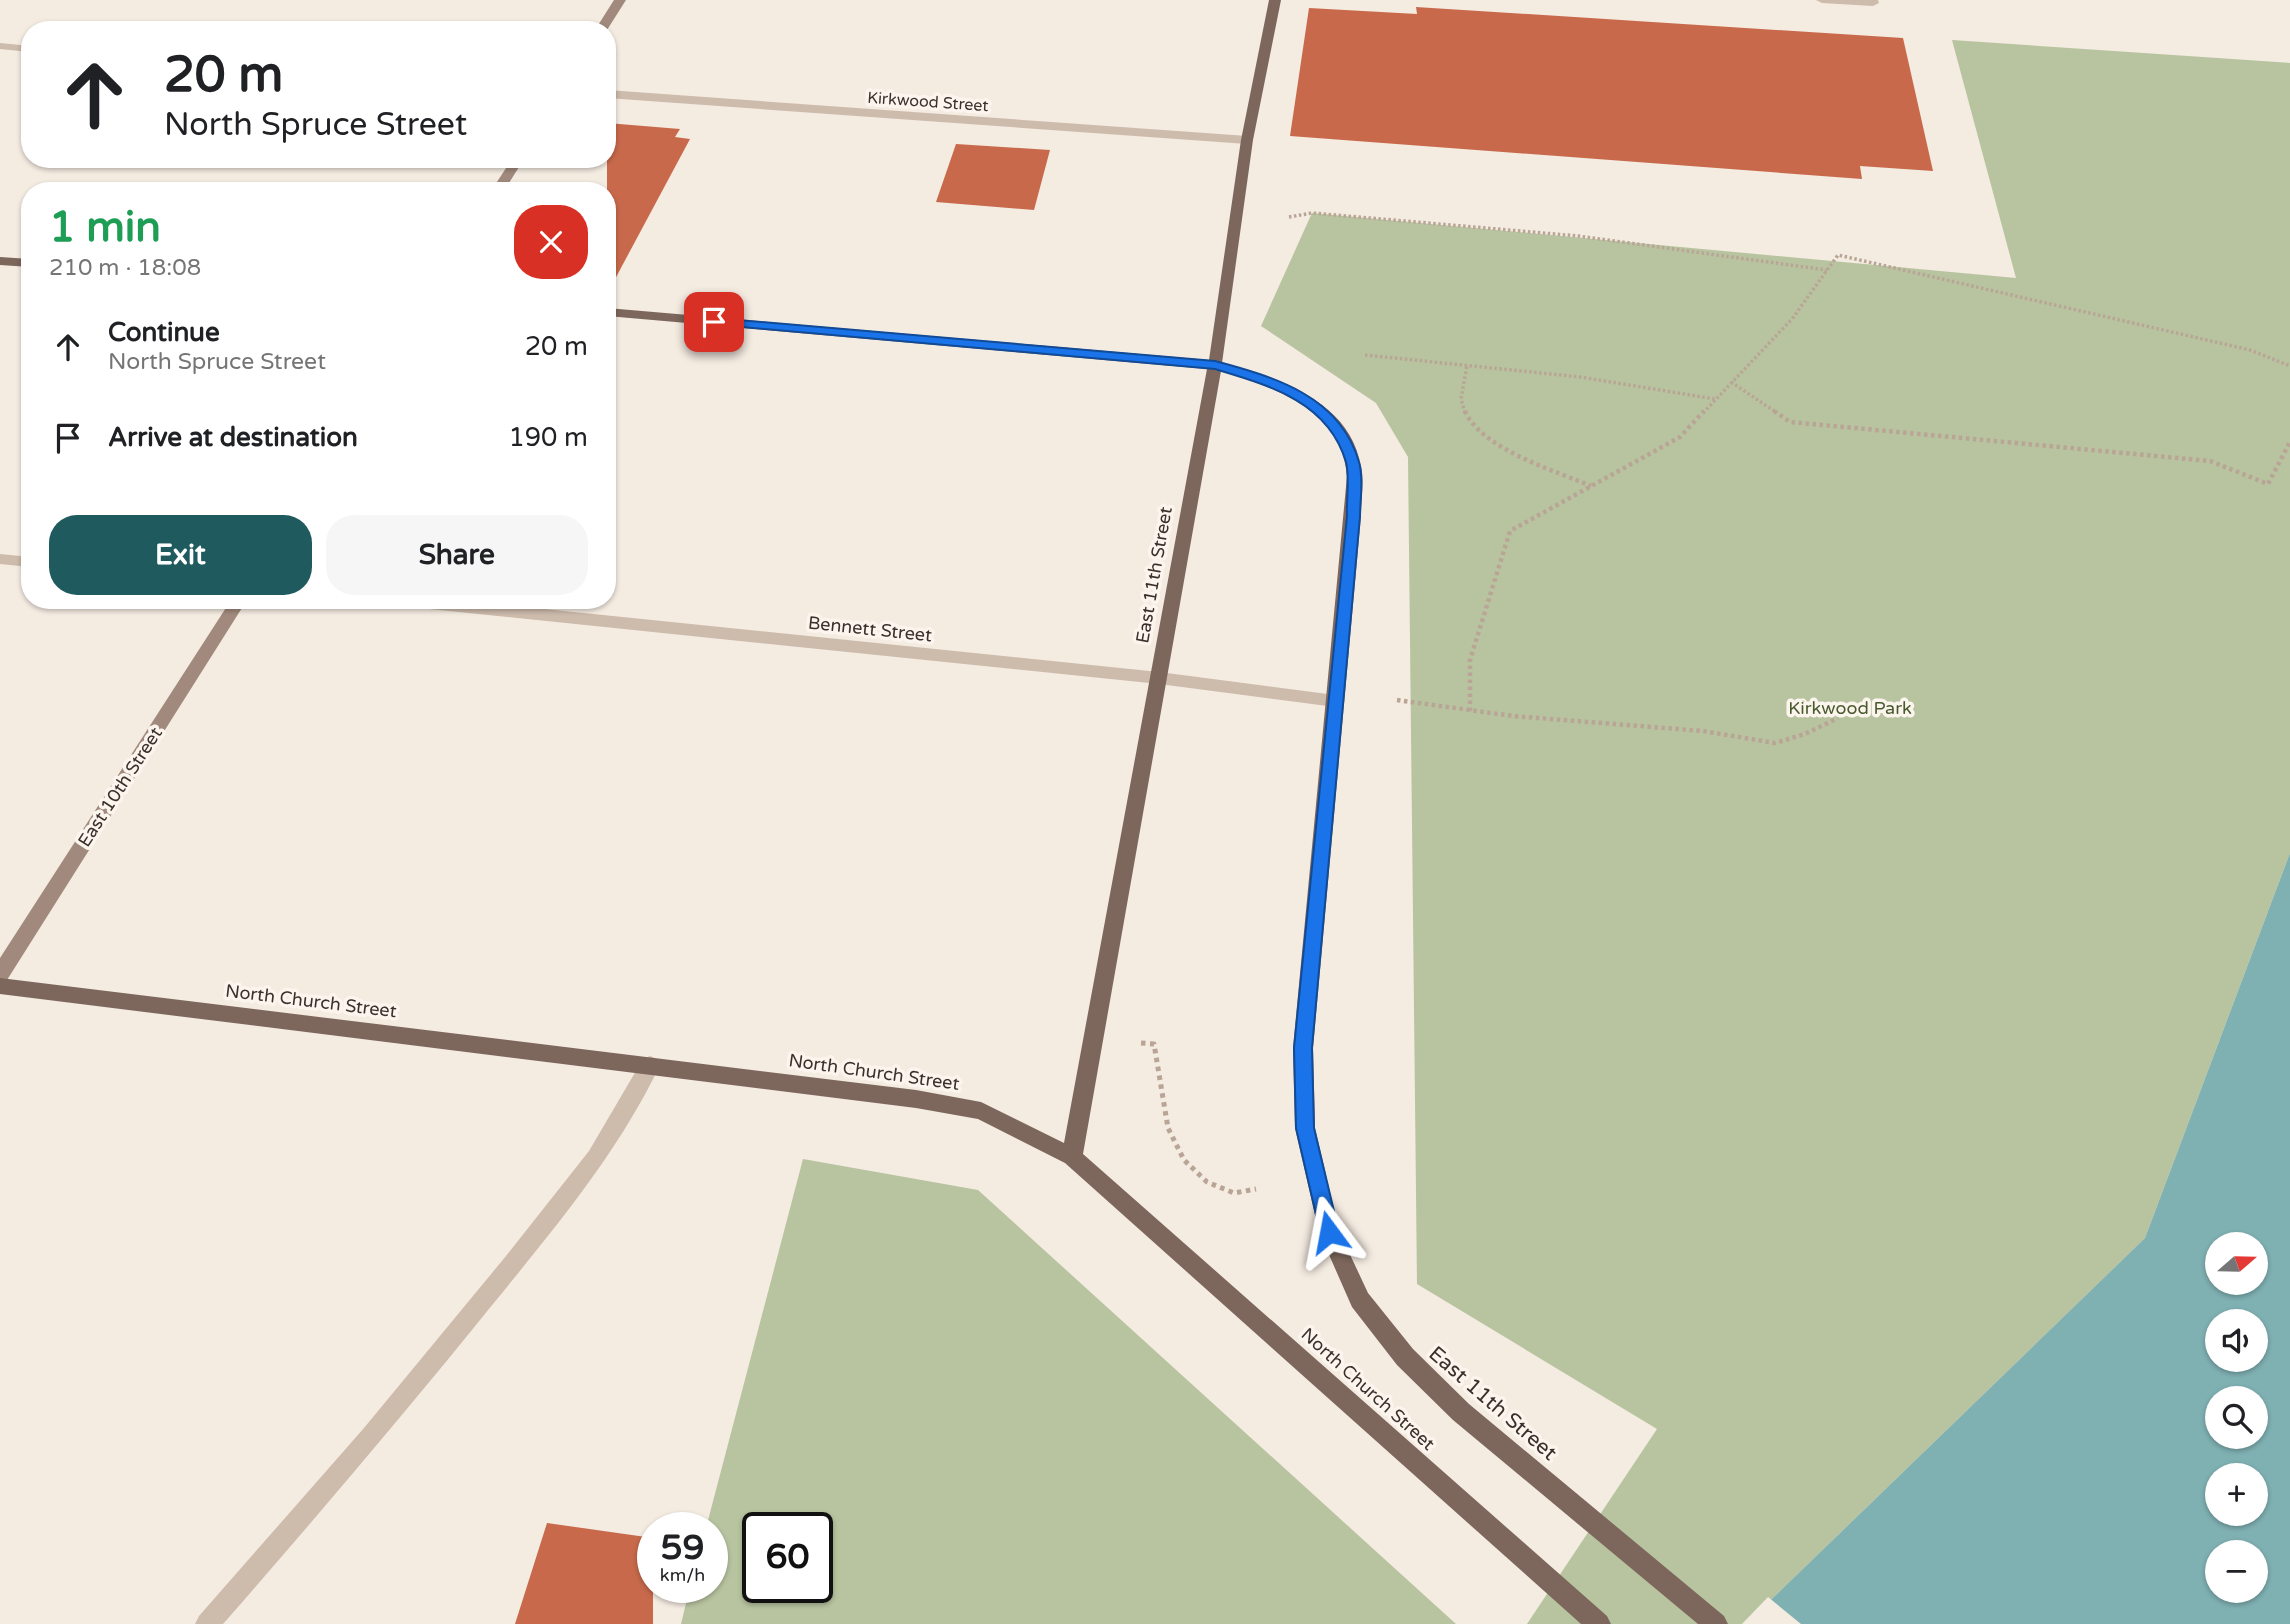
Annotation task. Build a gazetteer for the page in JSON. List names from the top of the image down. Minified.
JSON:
{"streets":{"main road":["East 11th Street","North Church Street"],"street":["Kirkwood Street","Bennett Street","East 10th Street"]},"crossings":[["Kirkwood Street","East 11th Street"],["East 11th Street","Bennett Street"],["East 11th Street","North Church Street"]],"parks":["Kirkwood Park"],"north":"right","page":{"turn":["20 m","North Spruce Street"],"heading":["1 min","210 m · 18:08"],"list":[{"name":"Continue","note":"North Spruce Street","value":"20 m"},{"name":"Arrive at destination","value":"190 m"}],"buttons":["Exit","Share"],"map_buttons":["+","−"],"speed":"59 km/h","limit":"60"}}
